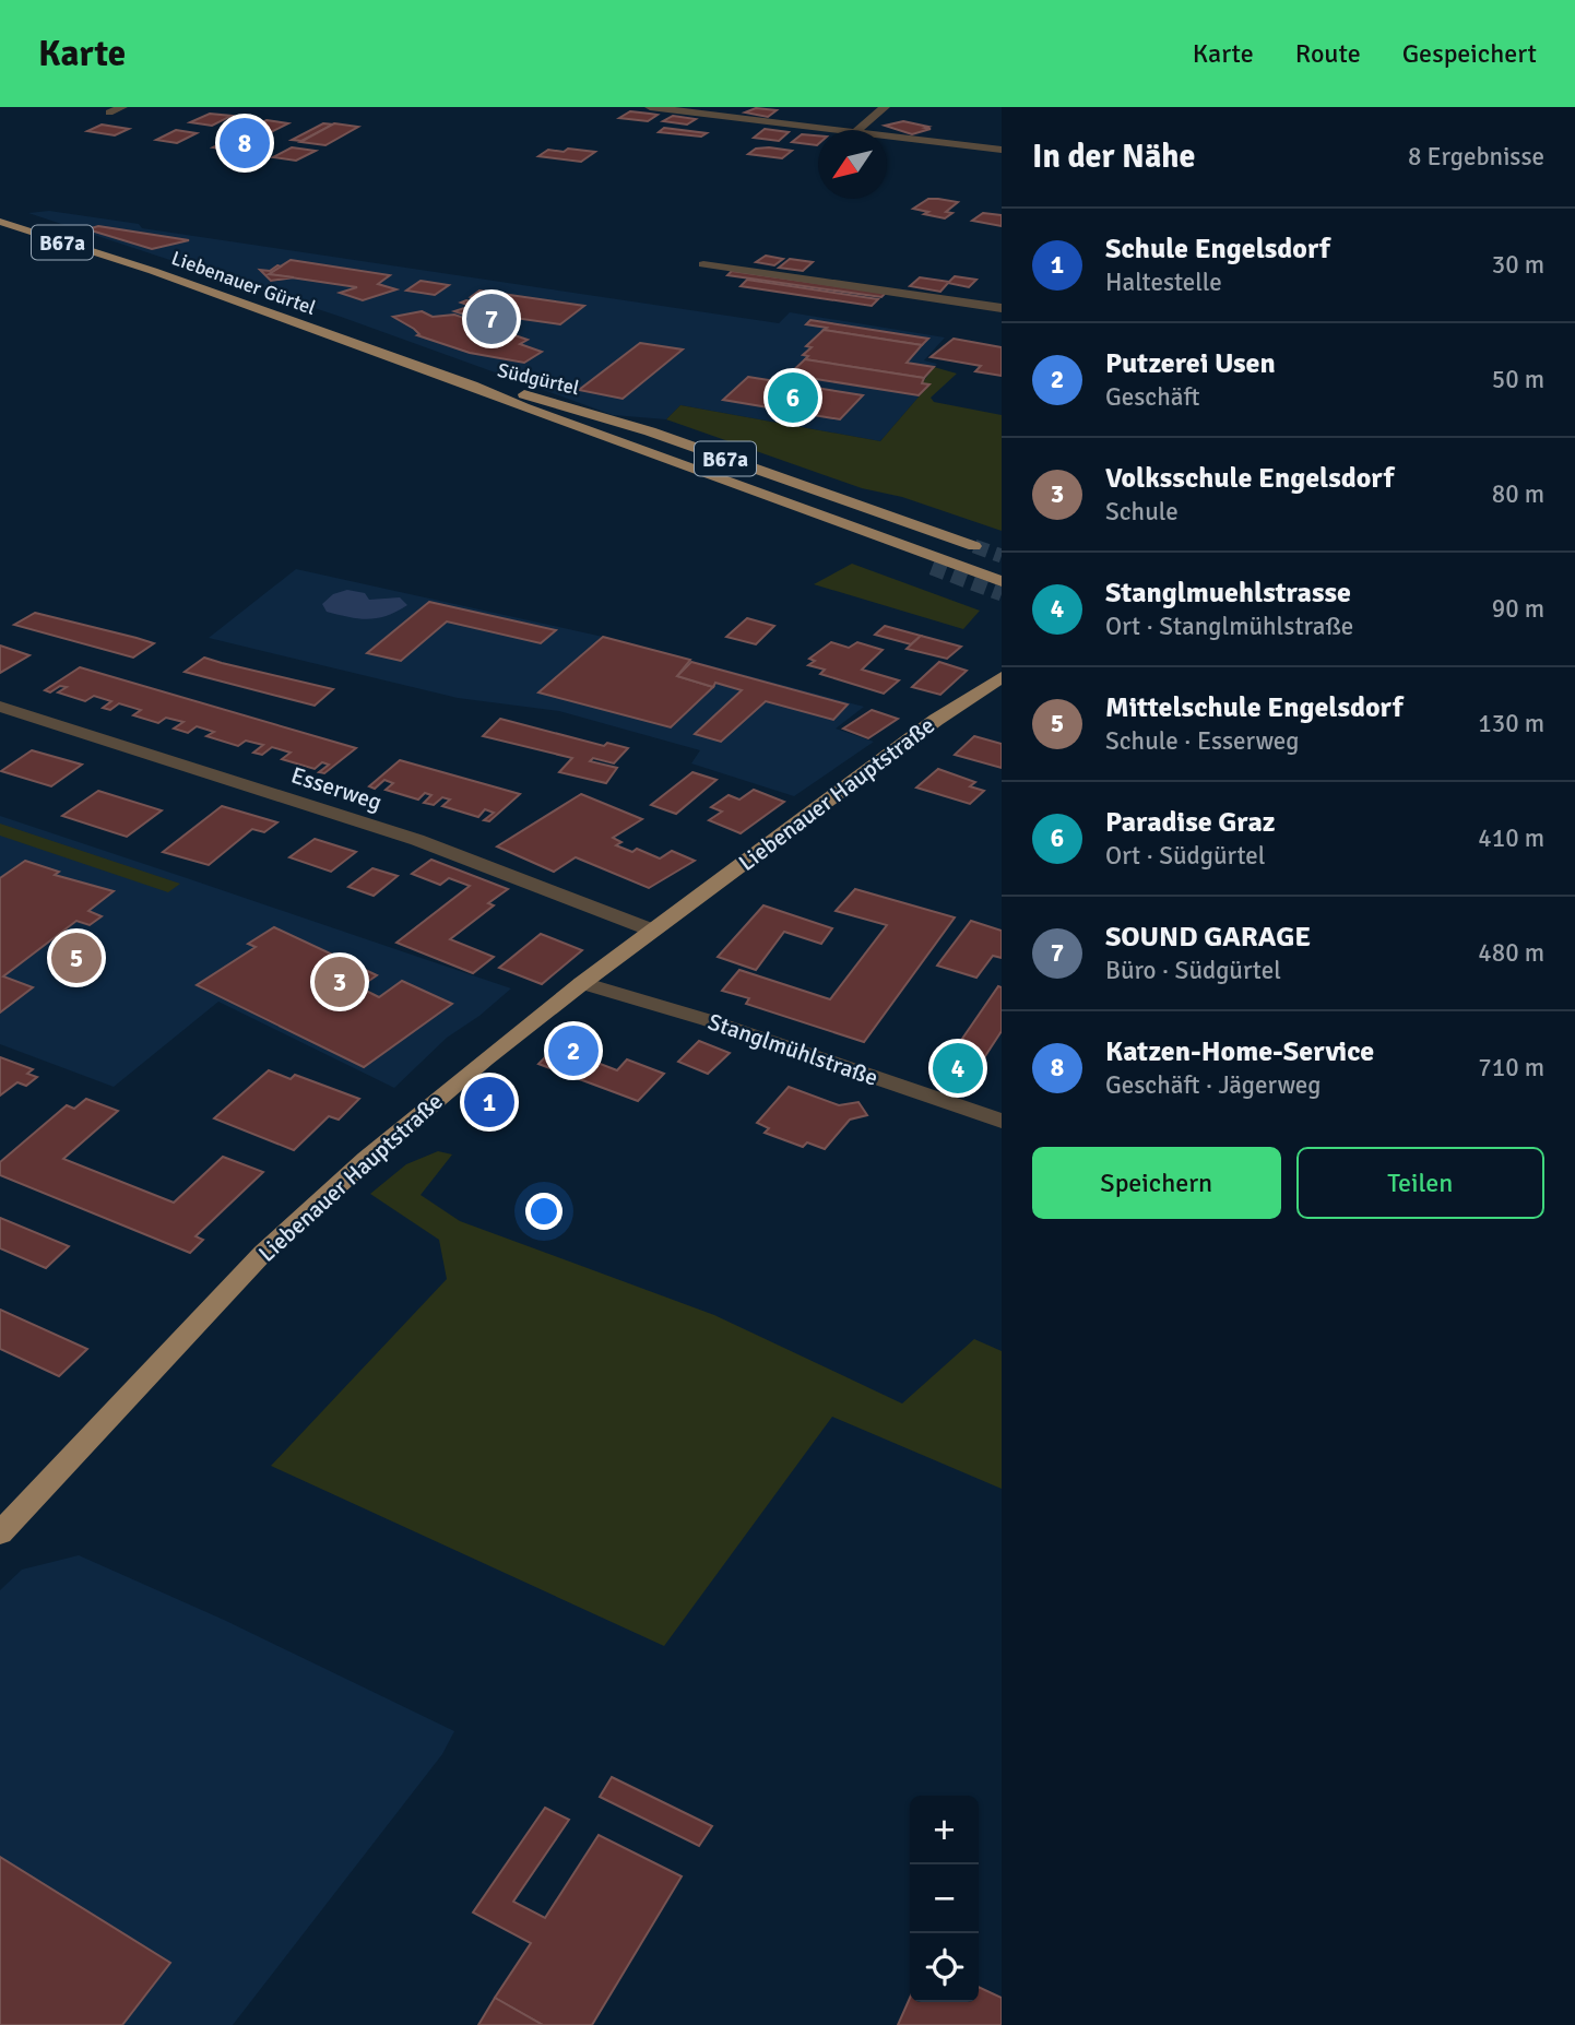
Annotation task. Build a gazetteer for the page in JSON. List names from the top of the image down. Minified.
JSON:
{"streets":{"main road":["B67a","Liebenauer Gürtel","Südgürtel","Liebenauer Hauptstraße"],"street":["Esserweg","Stanglmühlstraße"]},"crossings":[["Liebenauer Gürtel","Südgürtel"],["Esserweg","Liebenauer Hauptstraße"],["Liebenauer Hauptstraße","Stanglmühlstraße"]],"north":"bottom left","page":{"header":"Karte","nav":["Karte","Route","Gespeichert"],"heading":["In der Nähe","8 Ergebnisse"],"pins":["8","7","6","5","3","2","4","1"],"list":[{"mark":"1","name":"Schule Engelsdorf","note":"Haltestelle","value":"30 m"},{"mark":"2","name":"Putzerei Usen","note":"Geschäft","value":"50 m"},{"mark":"3","name":"Volksschule Engelsdorf","note":"Schule","value":"80 m"},{"mark":"4","name":"Stanglmuehlstrasse","note":"Ort · Stanglmühlstraße","value":"90 m"},{"mark":"5","name":"Mittelschule Engelsdorf","note":"Schule · Esserweg","value":"130 m"},{"mark":"6","name":"Paradise Graz","note":"Ort · Südgürtel","value":"410 m"},{"mark":"7","name":"SOUND GARAGE","note":"Büro · Südgürtel","value":"480 m"},{"mark":"8","name":"Katzen-Home-Service","note":"Geschäft · Jägerweg","value":"710 m"}],"buttons":["Speichern","Teilen"],"map_buttons":["+","−"]}}
